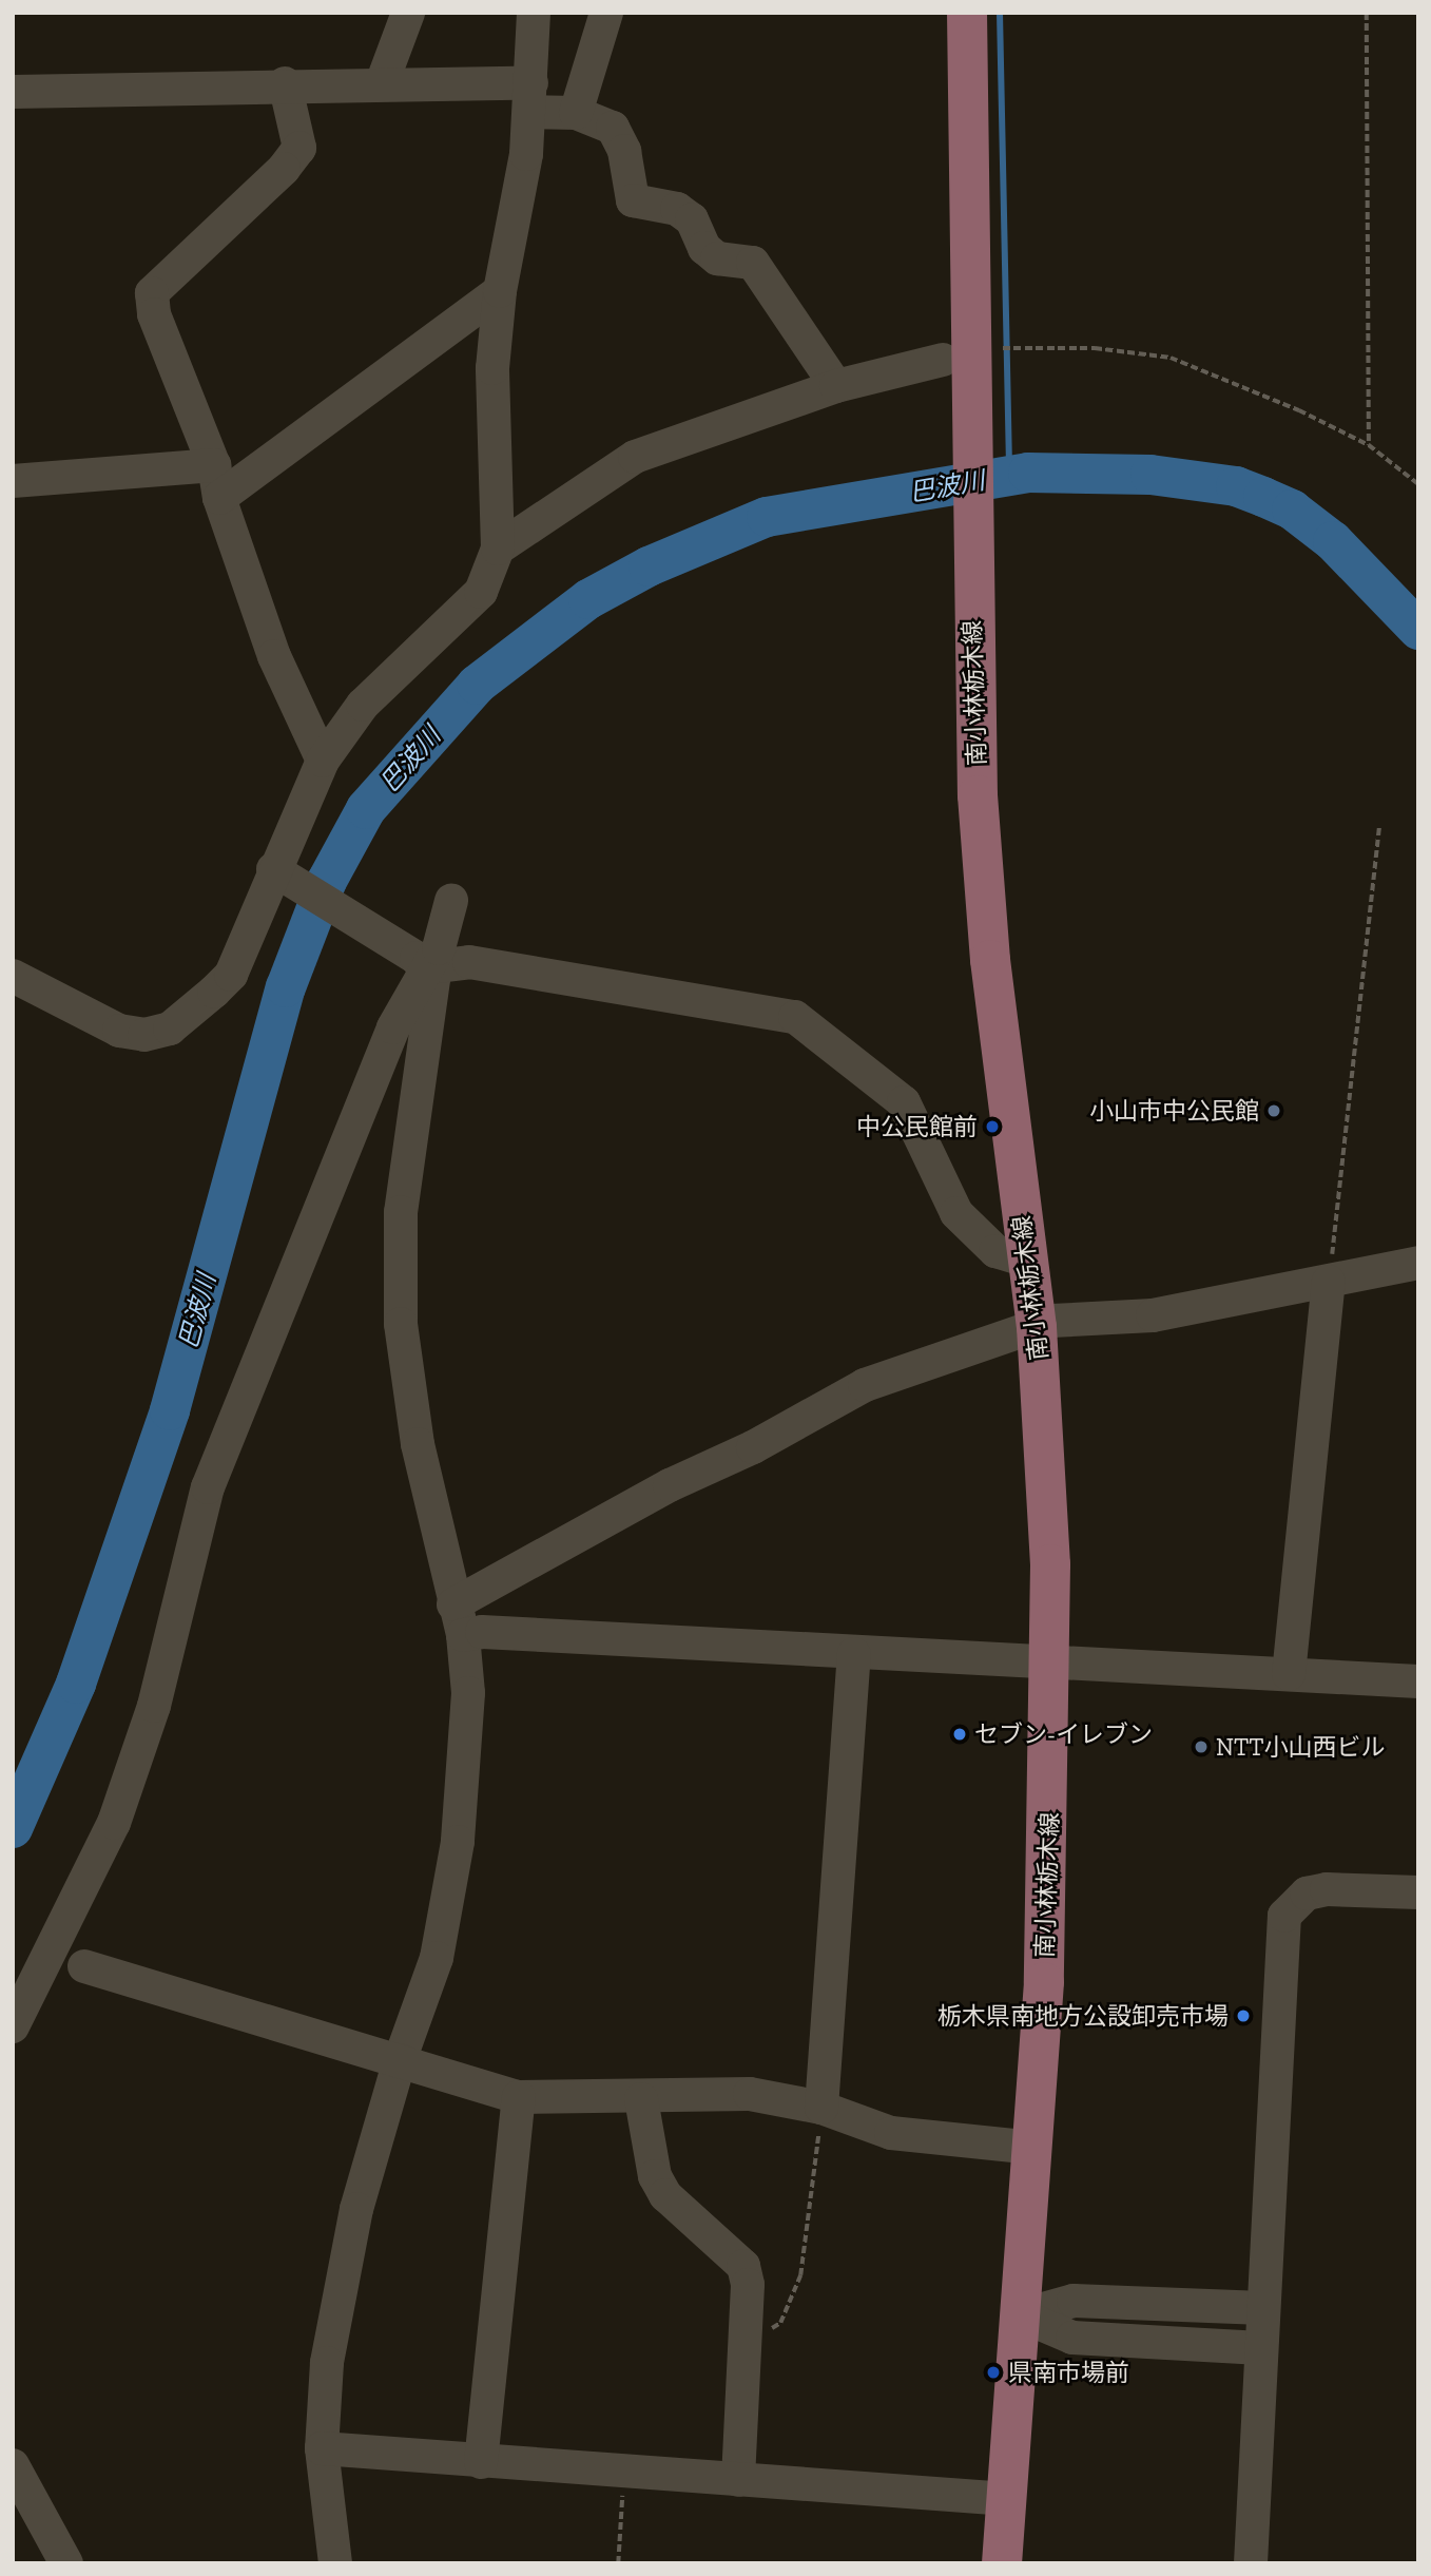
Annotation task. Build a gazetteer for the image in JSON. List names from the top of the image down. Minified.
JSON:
{"streets":{"main road":["南小林栃木線"]},"water":["巴波川"],"places":["小山市中公民館","中公民館前","セブン-イレブン","NTT小山西ビル","栃木県南地方公設卸売市場","県南市場前"]}
